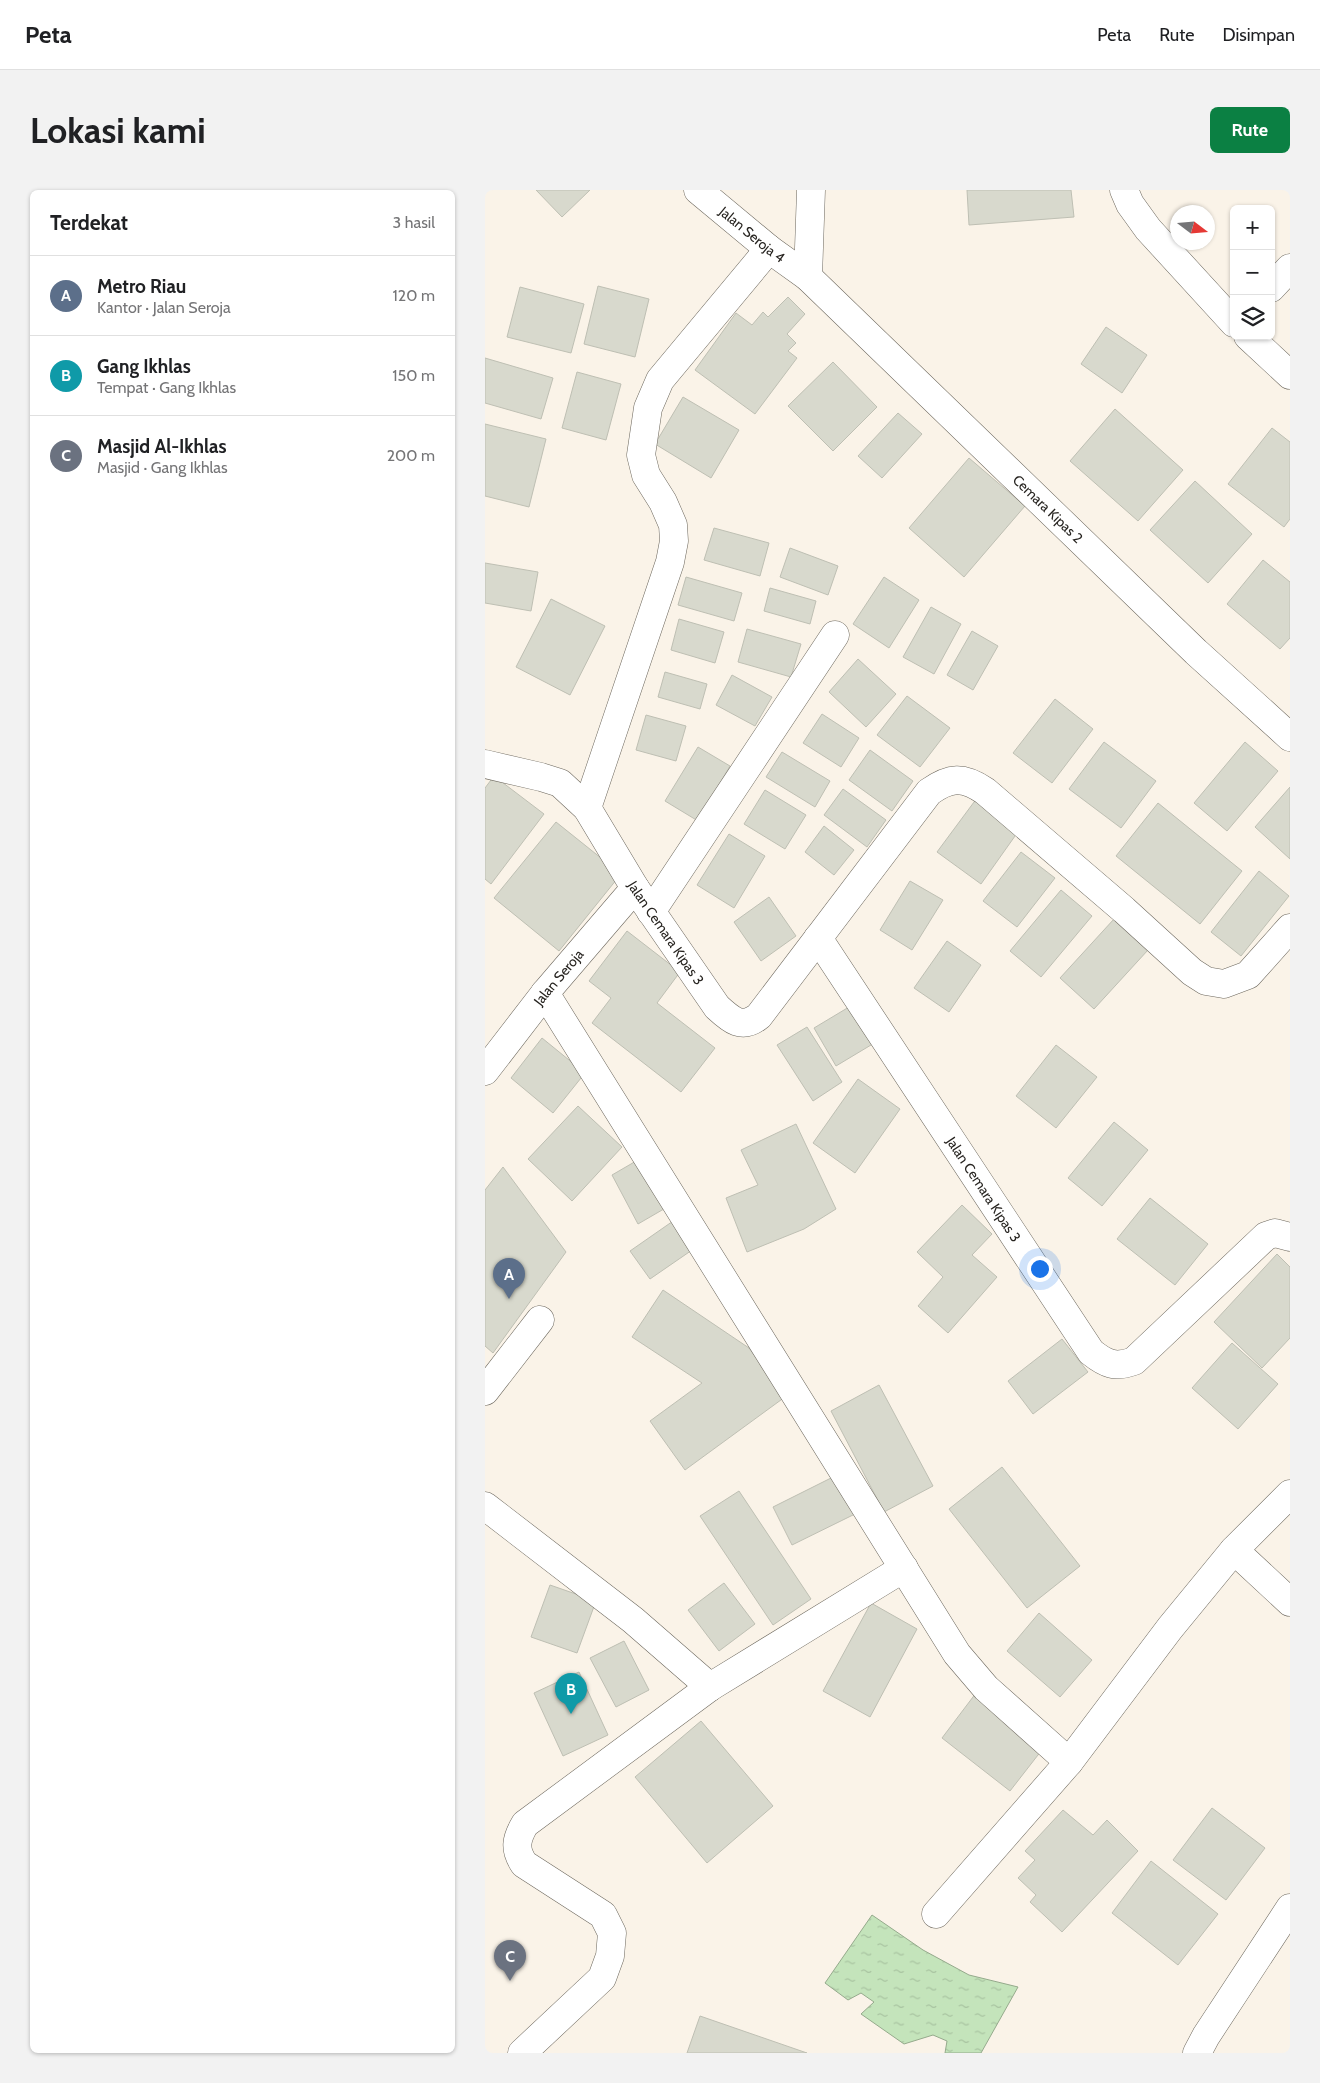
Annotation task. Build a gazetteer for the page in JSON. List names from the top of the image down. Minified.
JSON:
{"streets":{"street":["Jalan Seroja 4","Cemara Kipas 2","Jalan Cemara Kipas 3","Jalan Seroja"]},"crossings":[["Jalan Seroja 4","Cemara Kipas 2"],["Jalan Cemara Kipas 3","Jalan Seroja"]],"north":"right","page":{"header":"Peta","nav":["Peta","Rute","Disimpan"],"buttons":"Rute","title":"Lokasi kami","heading":["Terdekat","3 hasil"],"map_buttons":["+","−"],"list":[{"mark":"A","name":"Metro Riau","note":"Kantor · Jalan Seroja","value":"120 m"},{"mark":"B","name":"Gang Ikhlas","note":"Tempat · Gang Ikhlas","value":"150 m"},{"mark":"C","name":"Masjid Al-Ikhlas","note":"Masjid · Gang Ikhlas","value":"200 m"}],"pins":["A","B","C"]}}
